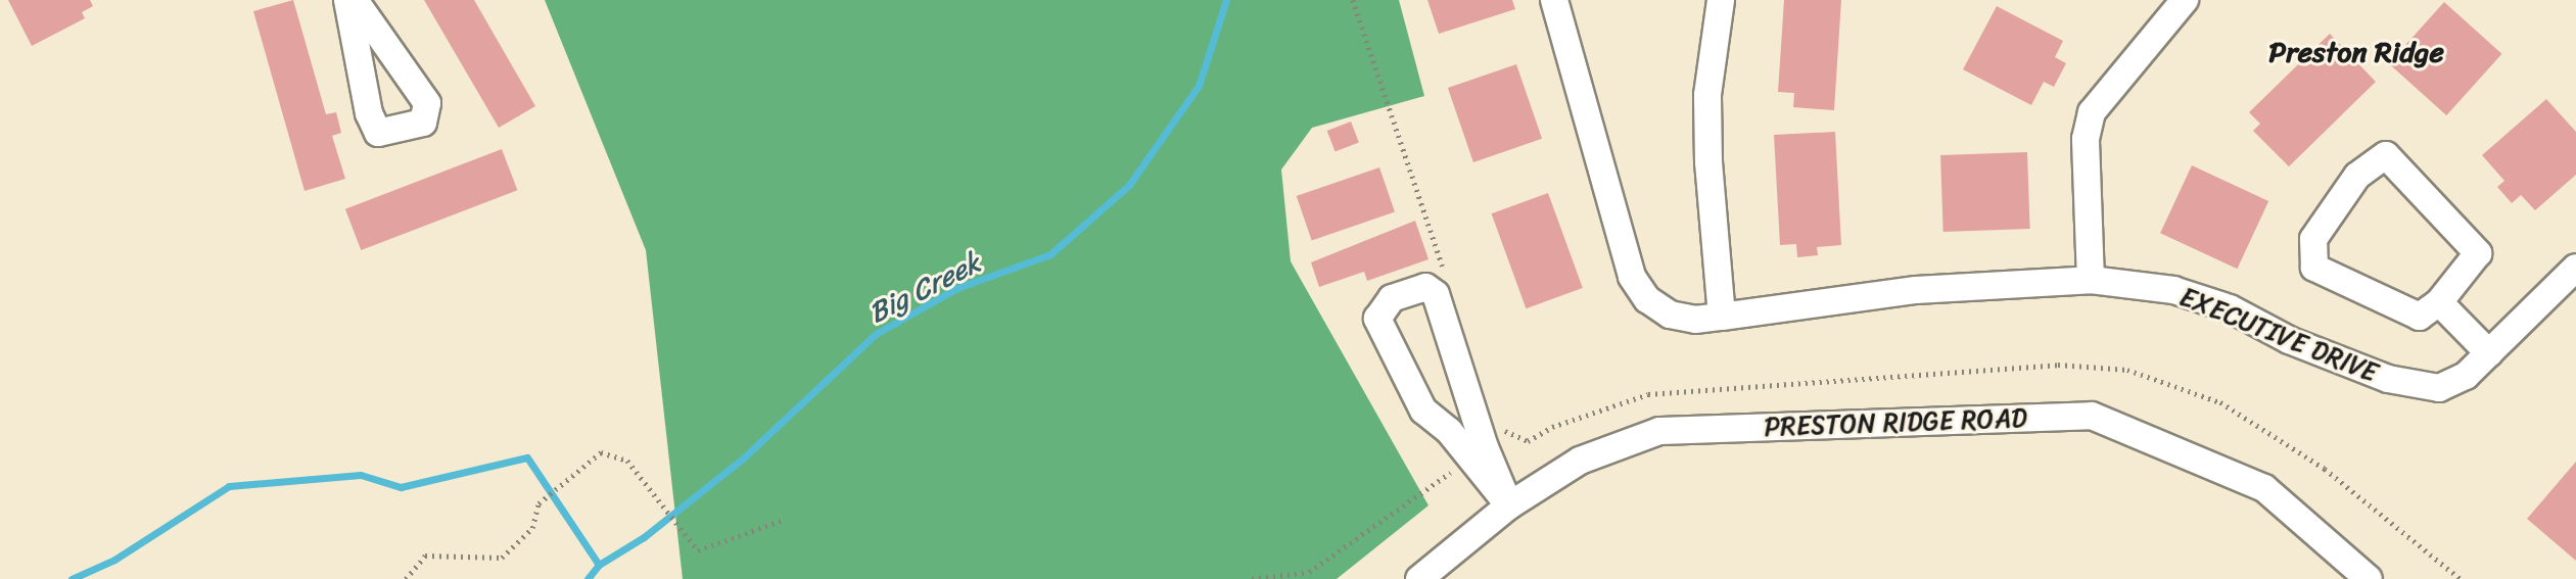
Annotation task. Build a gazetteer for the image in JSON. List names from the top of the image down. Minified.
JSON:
{"streets":{"street":["EXECUTIVE DRIVE","PRESTON RIDGE ROAD"]},"districts":["Preston Ridge"],"water":["Big Creek"]}
